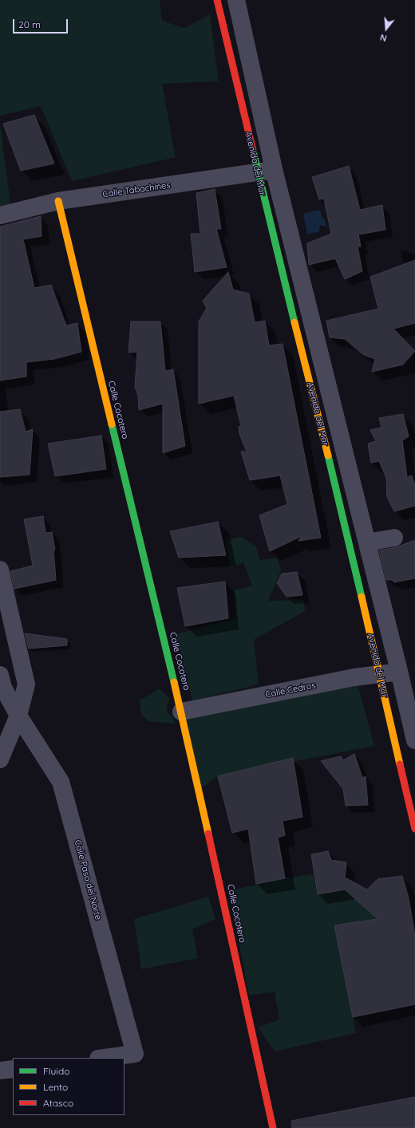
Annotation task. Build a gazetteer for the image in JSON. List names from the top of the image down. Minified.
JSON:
{"streets":{"street":["Avenida del Mar","Calle Tabachines","Calle Cocotero","Calle Cedros","Calle Paso del Norte"]},"crossings":[["Avenida del Mar","Calle Tabachines"],["Avenida del Mar","Calle Cedros"],["Calle Tabachines","Calle Cocotero"],["Calle Cocotero","Calle Cedros"]],"legend":["Fluido","Lento","Atasco"],"scale_bar":"20 m","north":"bottom"}
